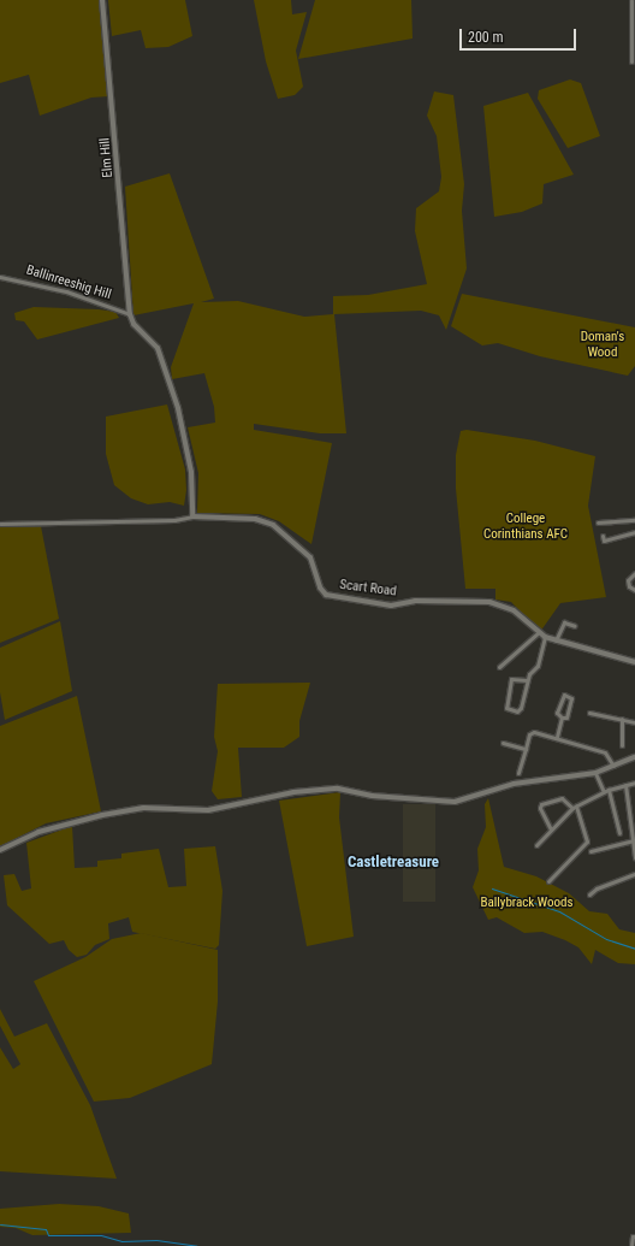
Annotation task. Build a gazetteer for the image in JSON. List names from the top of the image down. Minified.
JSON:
{"streets":{"street":["Elm Hill","Ballinreeshig Hill","Scart Road"]},"crossings":[["Elm Hill","Ballinreeshig Hill"]],"districts":["Castletreasure"],"parks":["Doman's Wood","College Corinthians AFC","Ballybrack Woods"],"scale_bar":"200 m"}
